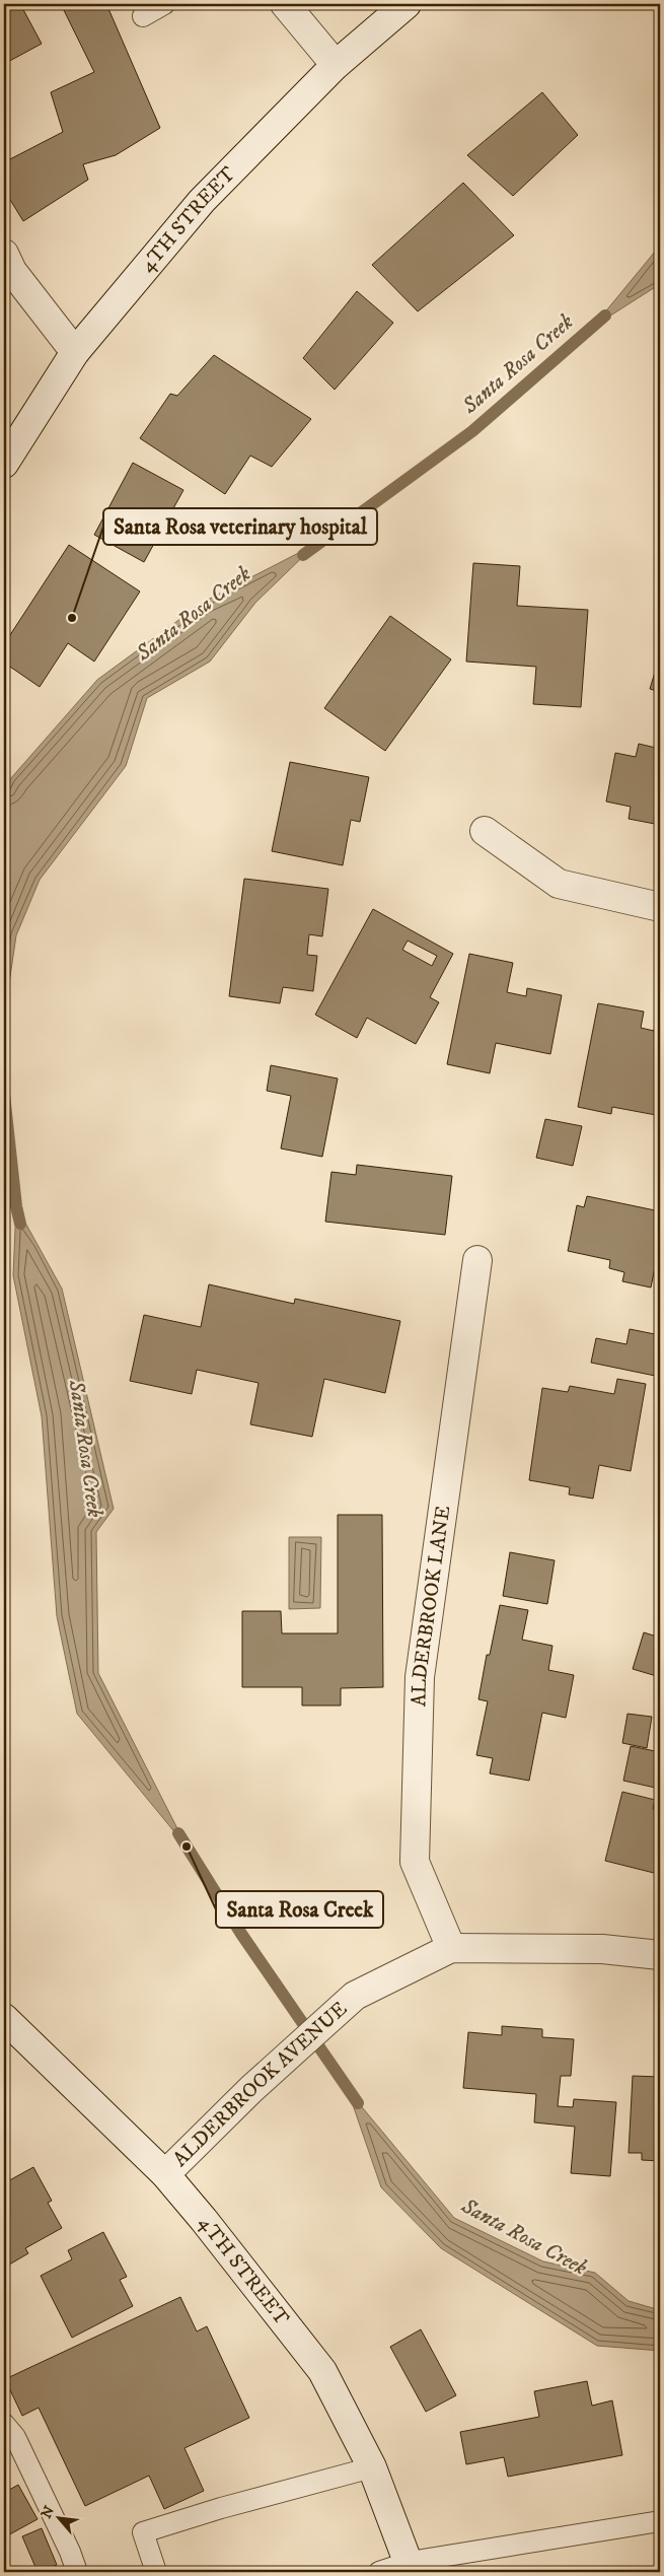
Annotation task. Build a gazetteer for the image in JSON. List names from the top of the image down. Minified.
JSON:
{"streets":{"street":["4TH STREET","ALDERBROOK LANE","ALDERBROOK AVENUE"]},"crossings":[["4TH STREET","ALDERBROOK AVENUE"],["ALDERBROOK LANE","ALDERBROOK AVENUE"]],"water":["Santa Rosa Creek"],"places":["Santa Rosa veterinary hospital","Santa Rosa Creek"],"north":"top left"}
